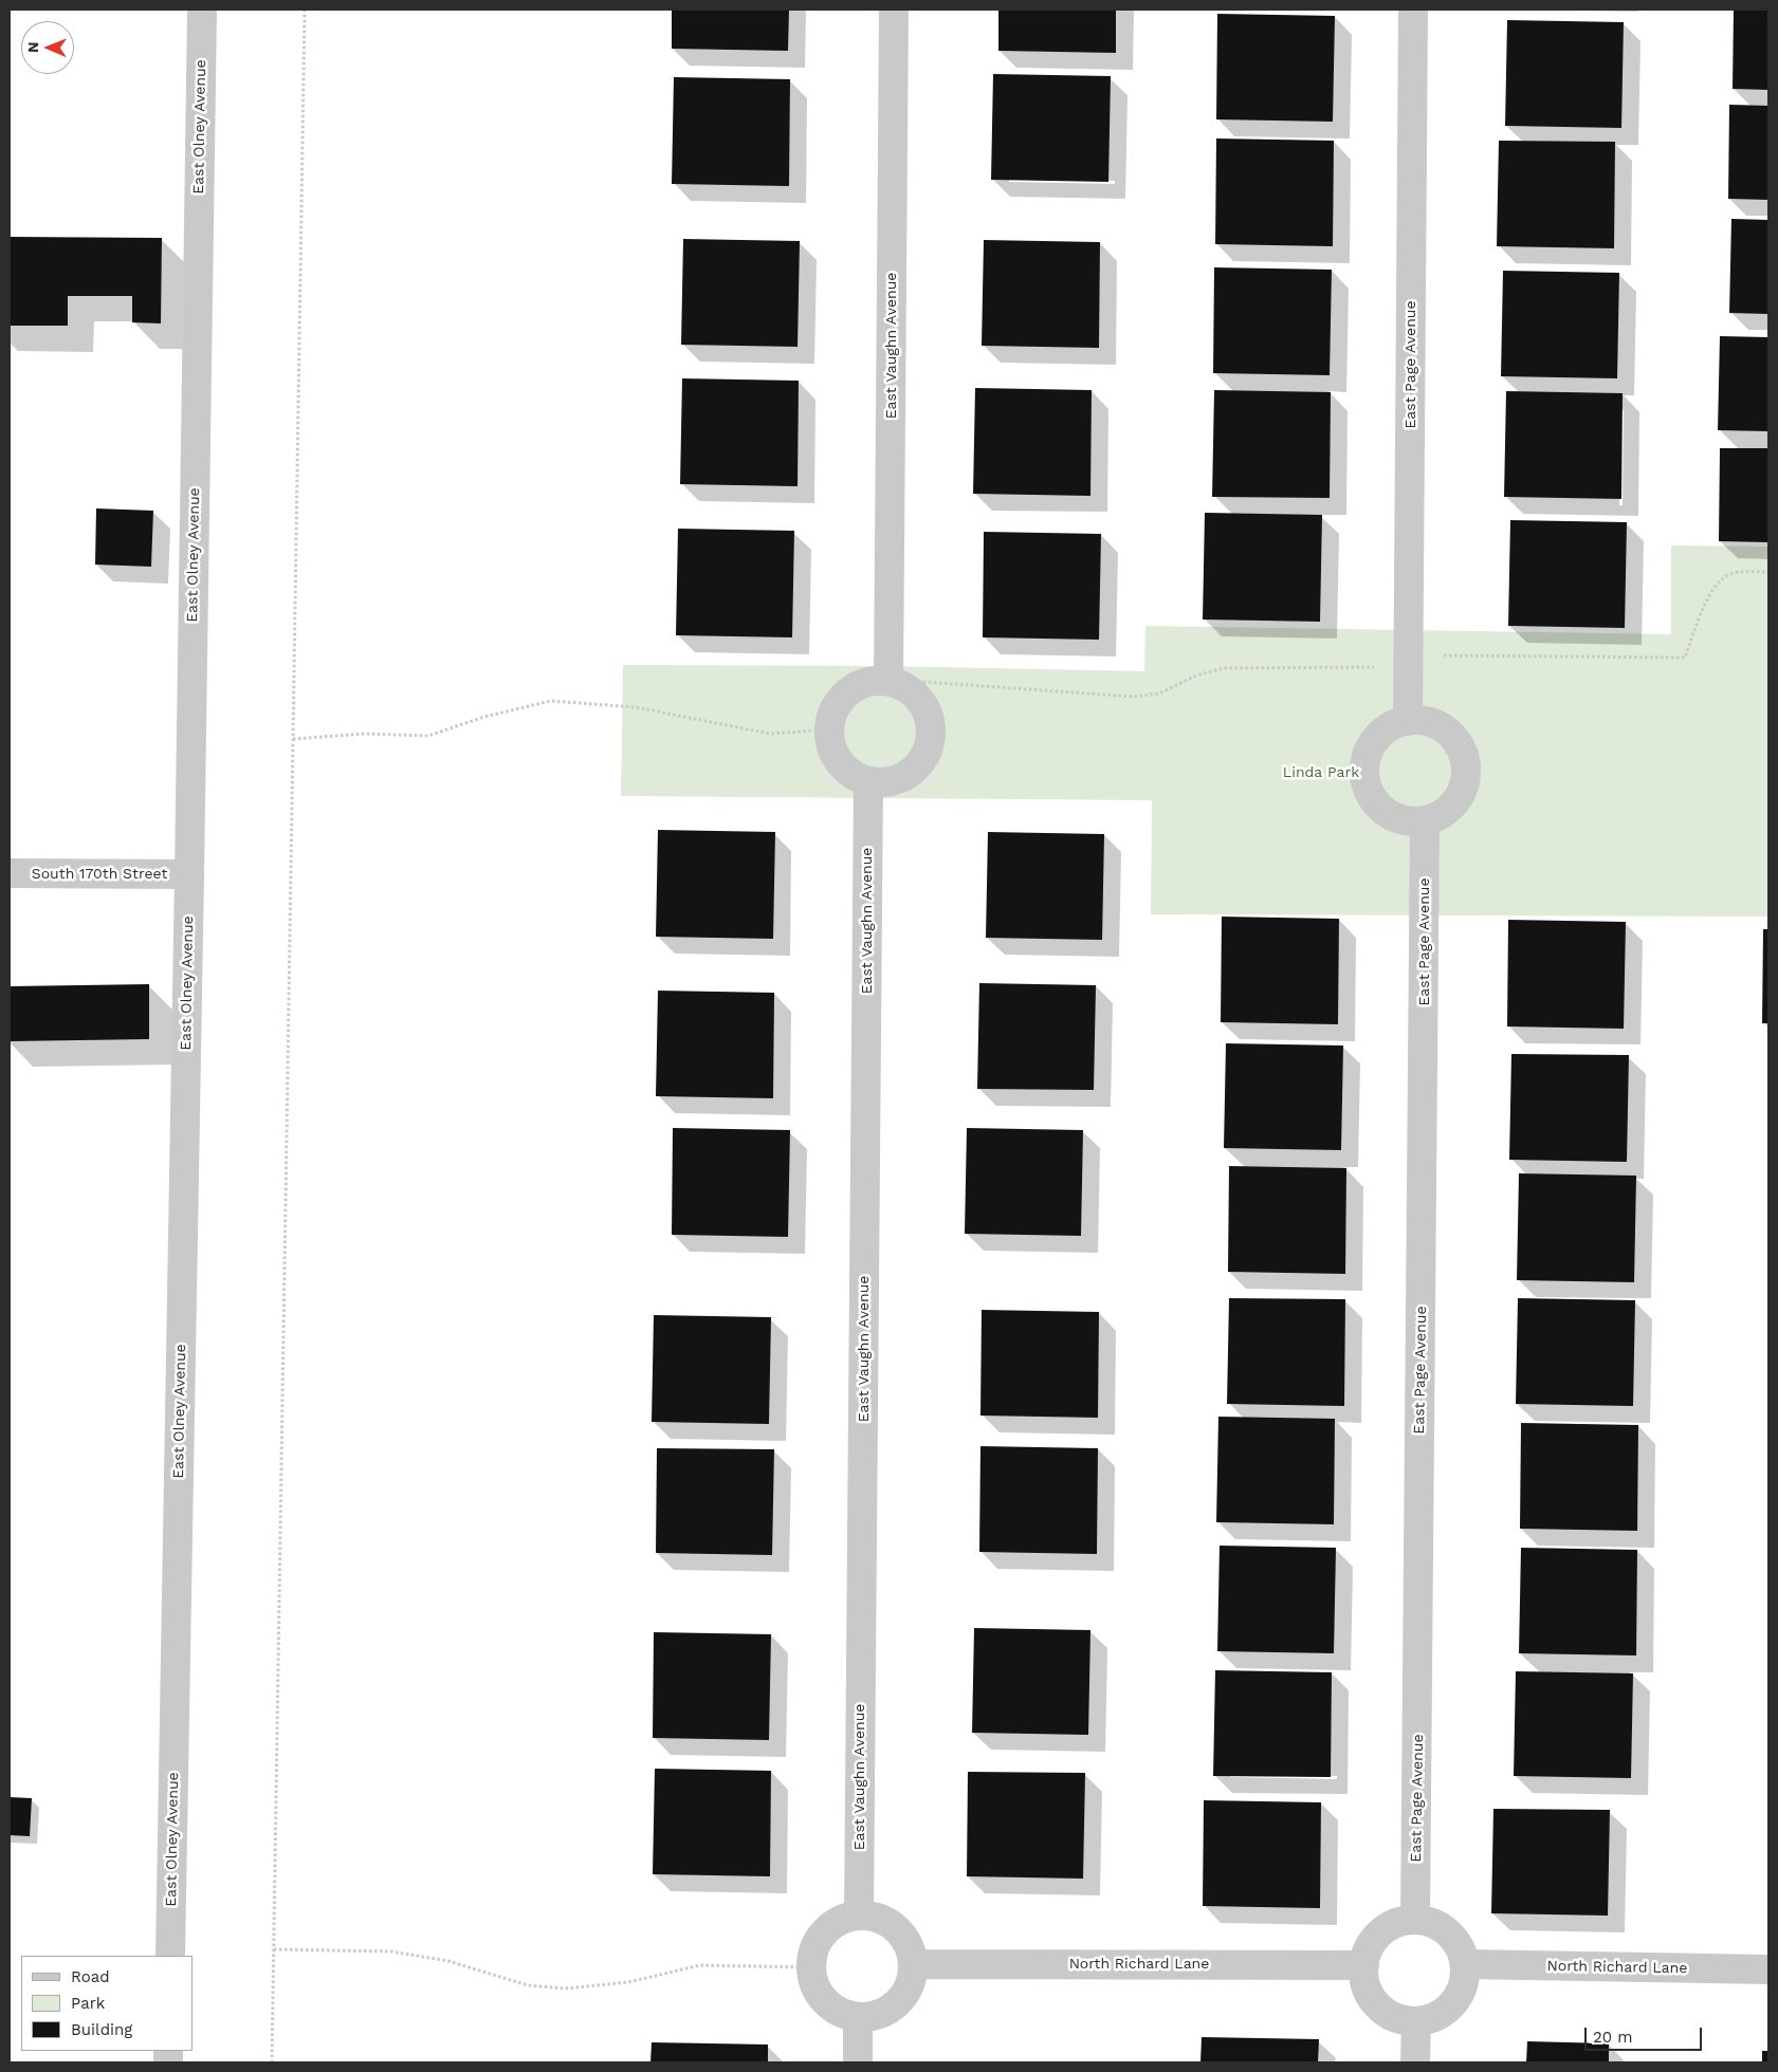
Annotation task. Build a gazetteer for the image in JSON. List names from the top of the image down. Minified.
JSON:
{"streets":{"street":["East Olney Avenue","East Vaughn Avenue","East Page Avenue","South 170th Street","North Richard Lane"]},"crossings":[["East Olney Avenue","South 170th Street"],["East Vaughn Avenue","North Richard Lane"],["East Page Avenue","North Richard Lane"]],"parks":["Linda Park"],"legend":["Road","Park","Building"],"scale_bar":"20 m","north":"left"}
